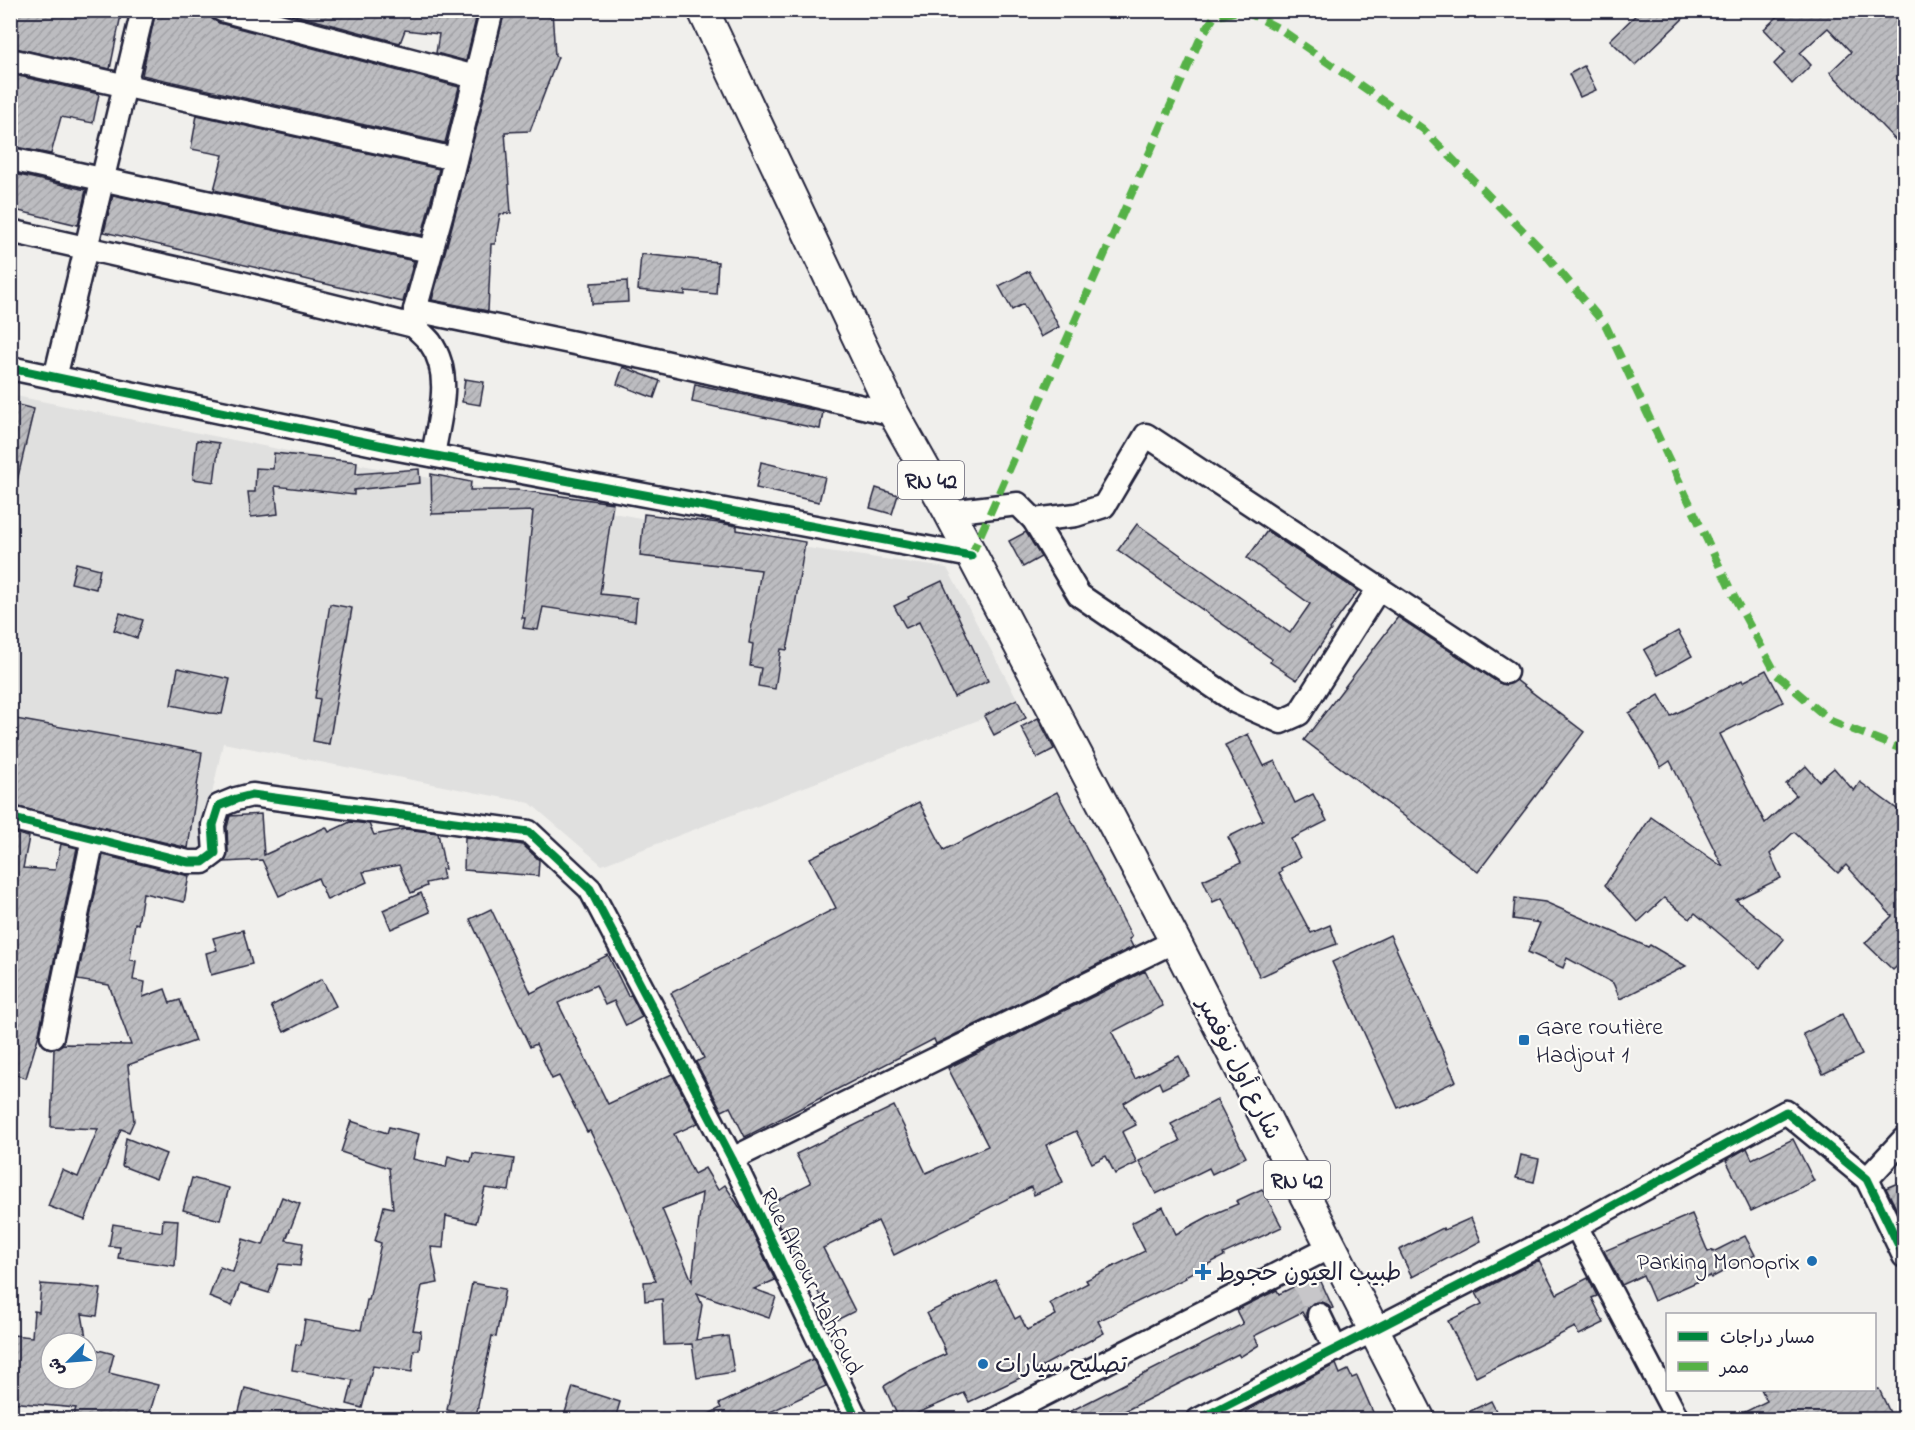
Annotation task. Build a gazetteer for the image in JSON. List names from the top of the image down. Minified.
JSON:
{"streets":{"main road":["RN 42","شارع أول نوفمبر"],"street":["Rue Akrour Mahfoud"]},"crossings":[["RN 42","شارع أول نوفمبر"]],"places":{"transit":["Gare routière Hadjout 1"],"other":["Parking Monoprix","تصليح سيارات"],"health":["طبيب العيون حجوط"]},"legend":["مسار دراجات","ممر"],"north":"bottom left"}
